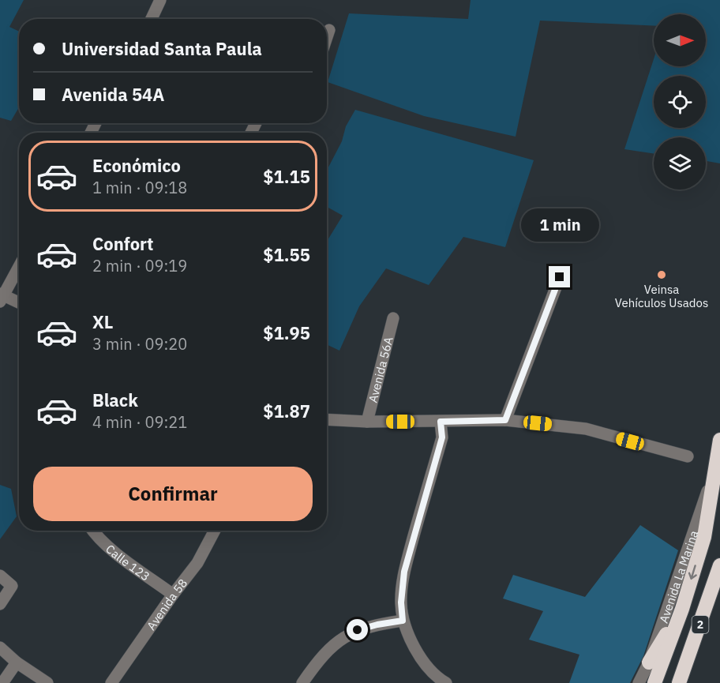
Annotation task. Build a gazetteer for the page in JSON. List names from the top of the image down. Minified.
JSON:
{"streets":{"highway":["2"],"street":["Avenida 56A","Calle 123","Avenida La Marina","Avenida 58"]},"crossings":[["Calle 123","Avenida 58"],["Avenida La Marina","2"]],"places":["Veinsa Vehículos Usados"],"north":"right","page":{"banner":["Universidad Santa Paula","Avenida 54A"],"list":[{"name":"Económico","note":"1 min · 09:18","value":"$1.15"},{"name":"Confort","note":"2 min · 09:19","value":"$1.55"},{"name":"XL","note":"3 min · 09:20","value":"$1.95"},{"name":"Black","note":"4 min · 09:21","value":"$1.87"}],"bubble":"1 min","buttons":"Confirmar"}}
